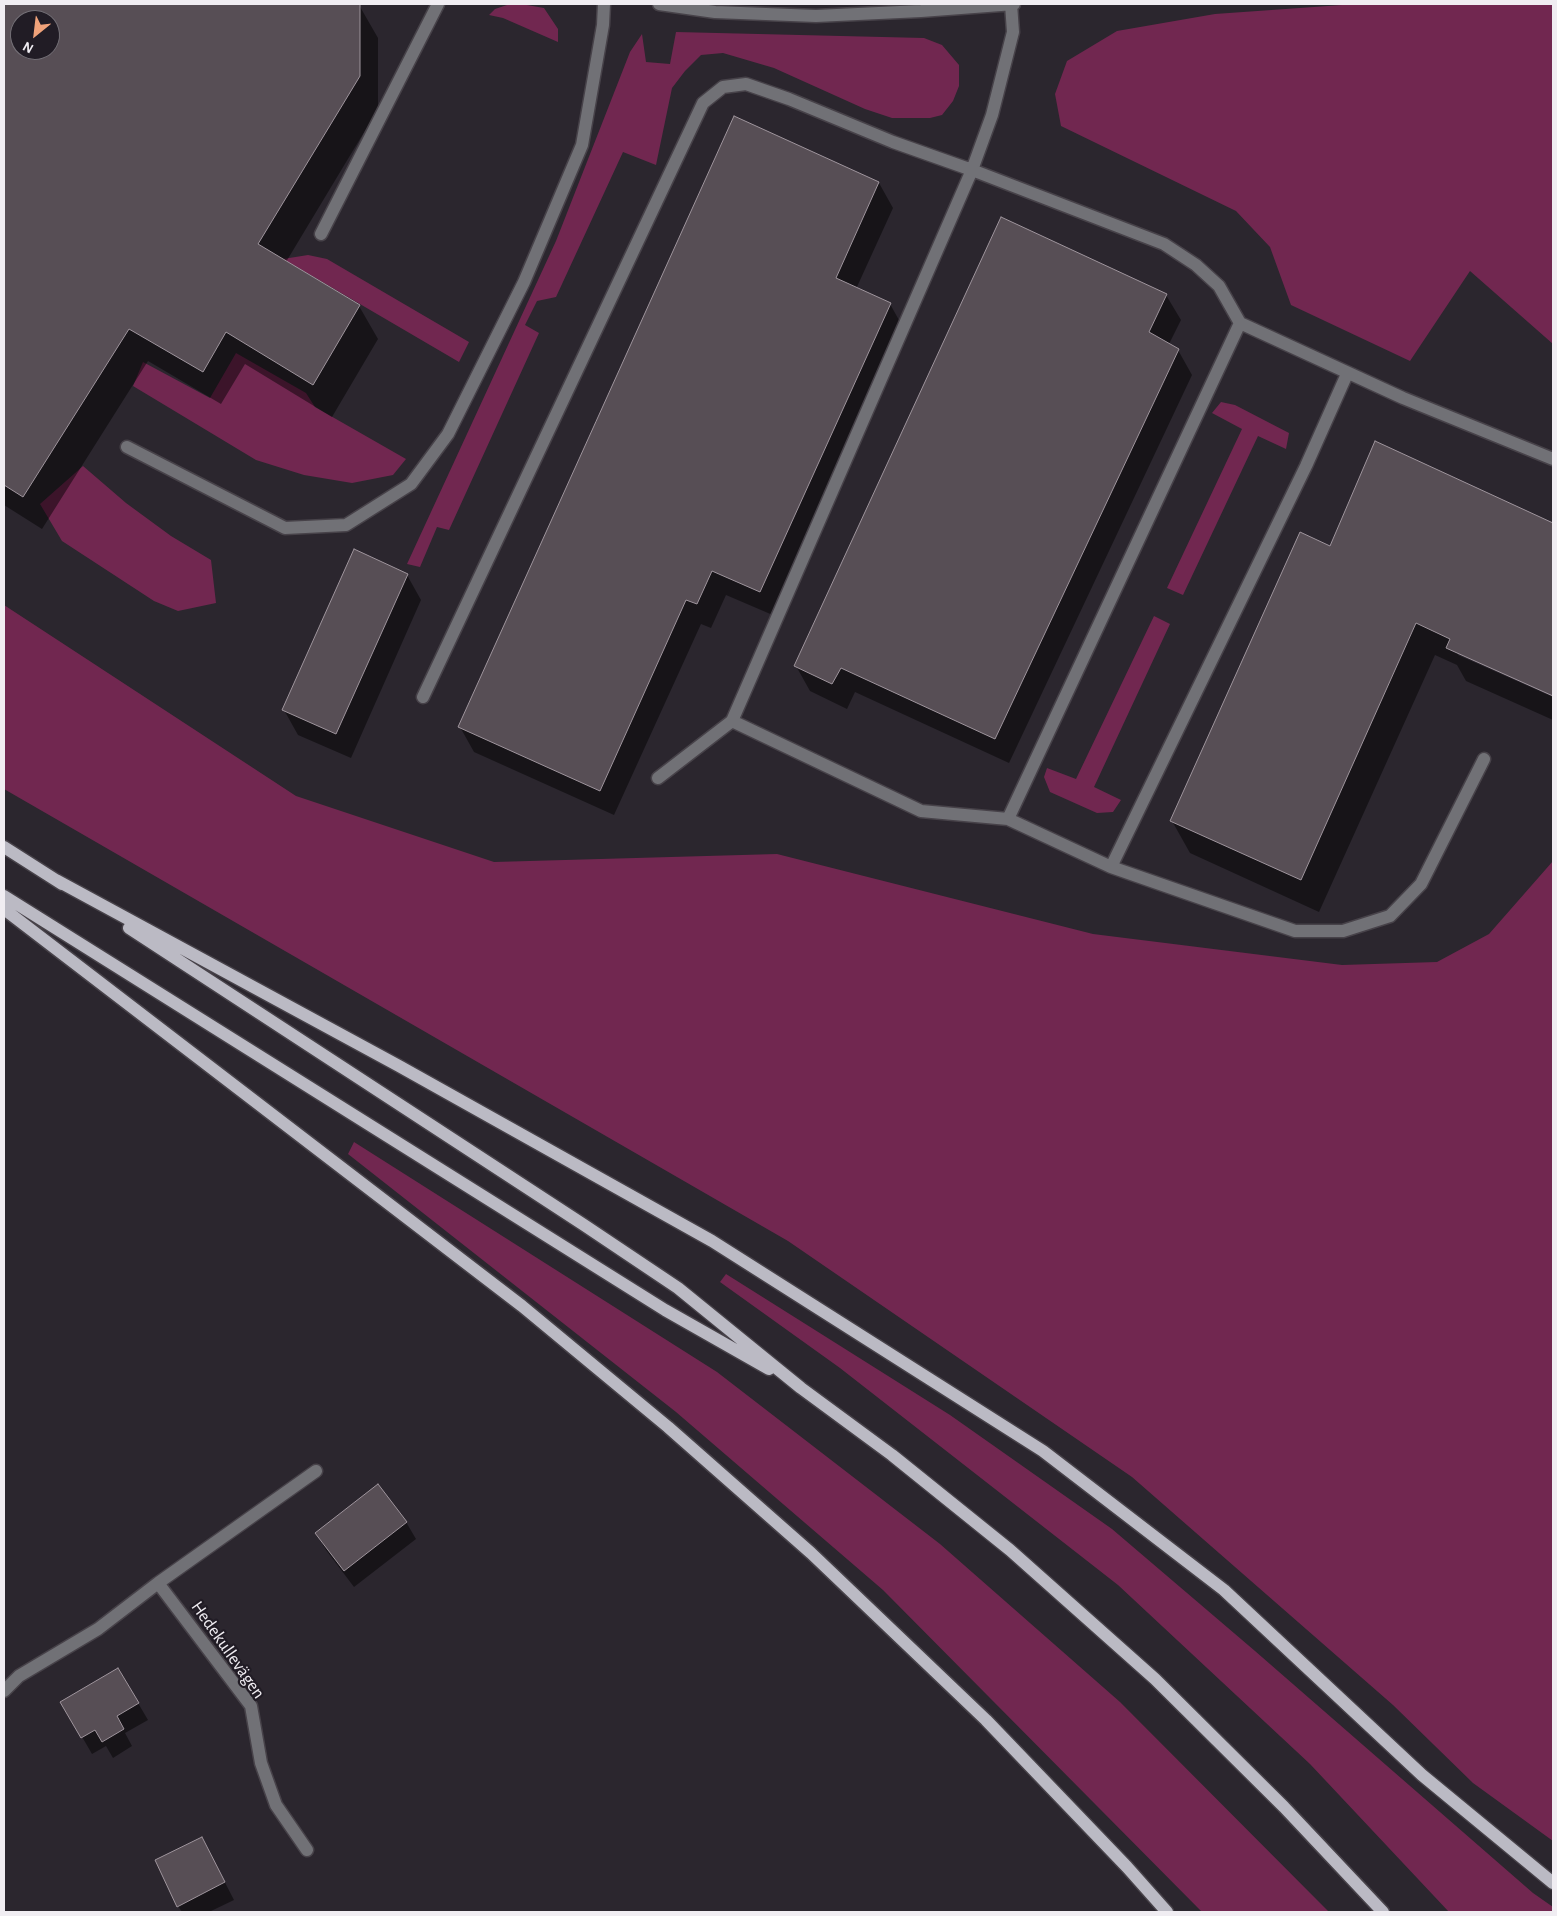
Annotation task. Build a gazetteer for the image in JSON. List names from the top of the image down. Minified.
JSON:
{"streets":{"street":["Hedekullevägen"]},"north":"bottom left"}
